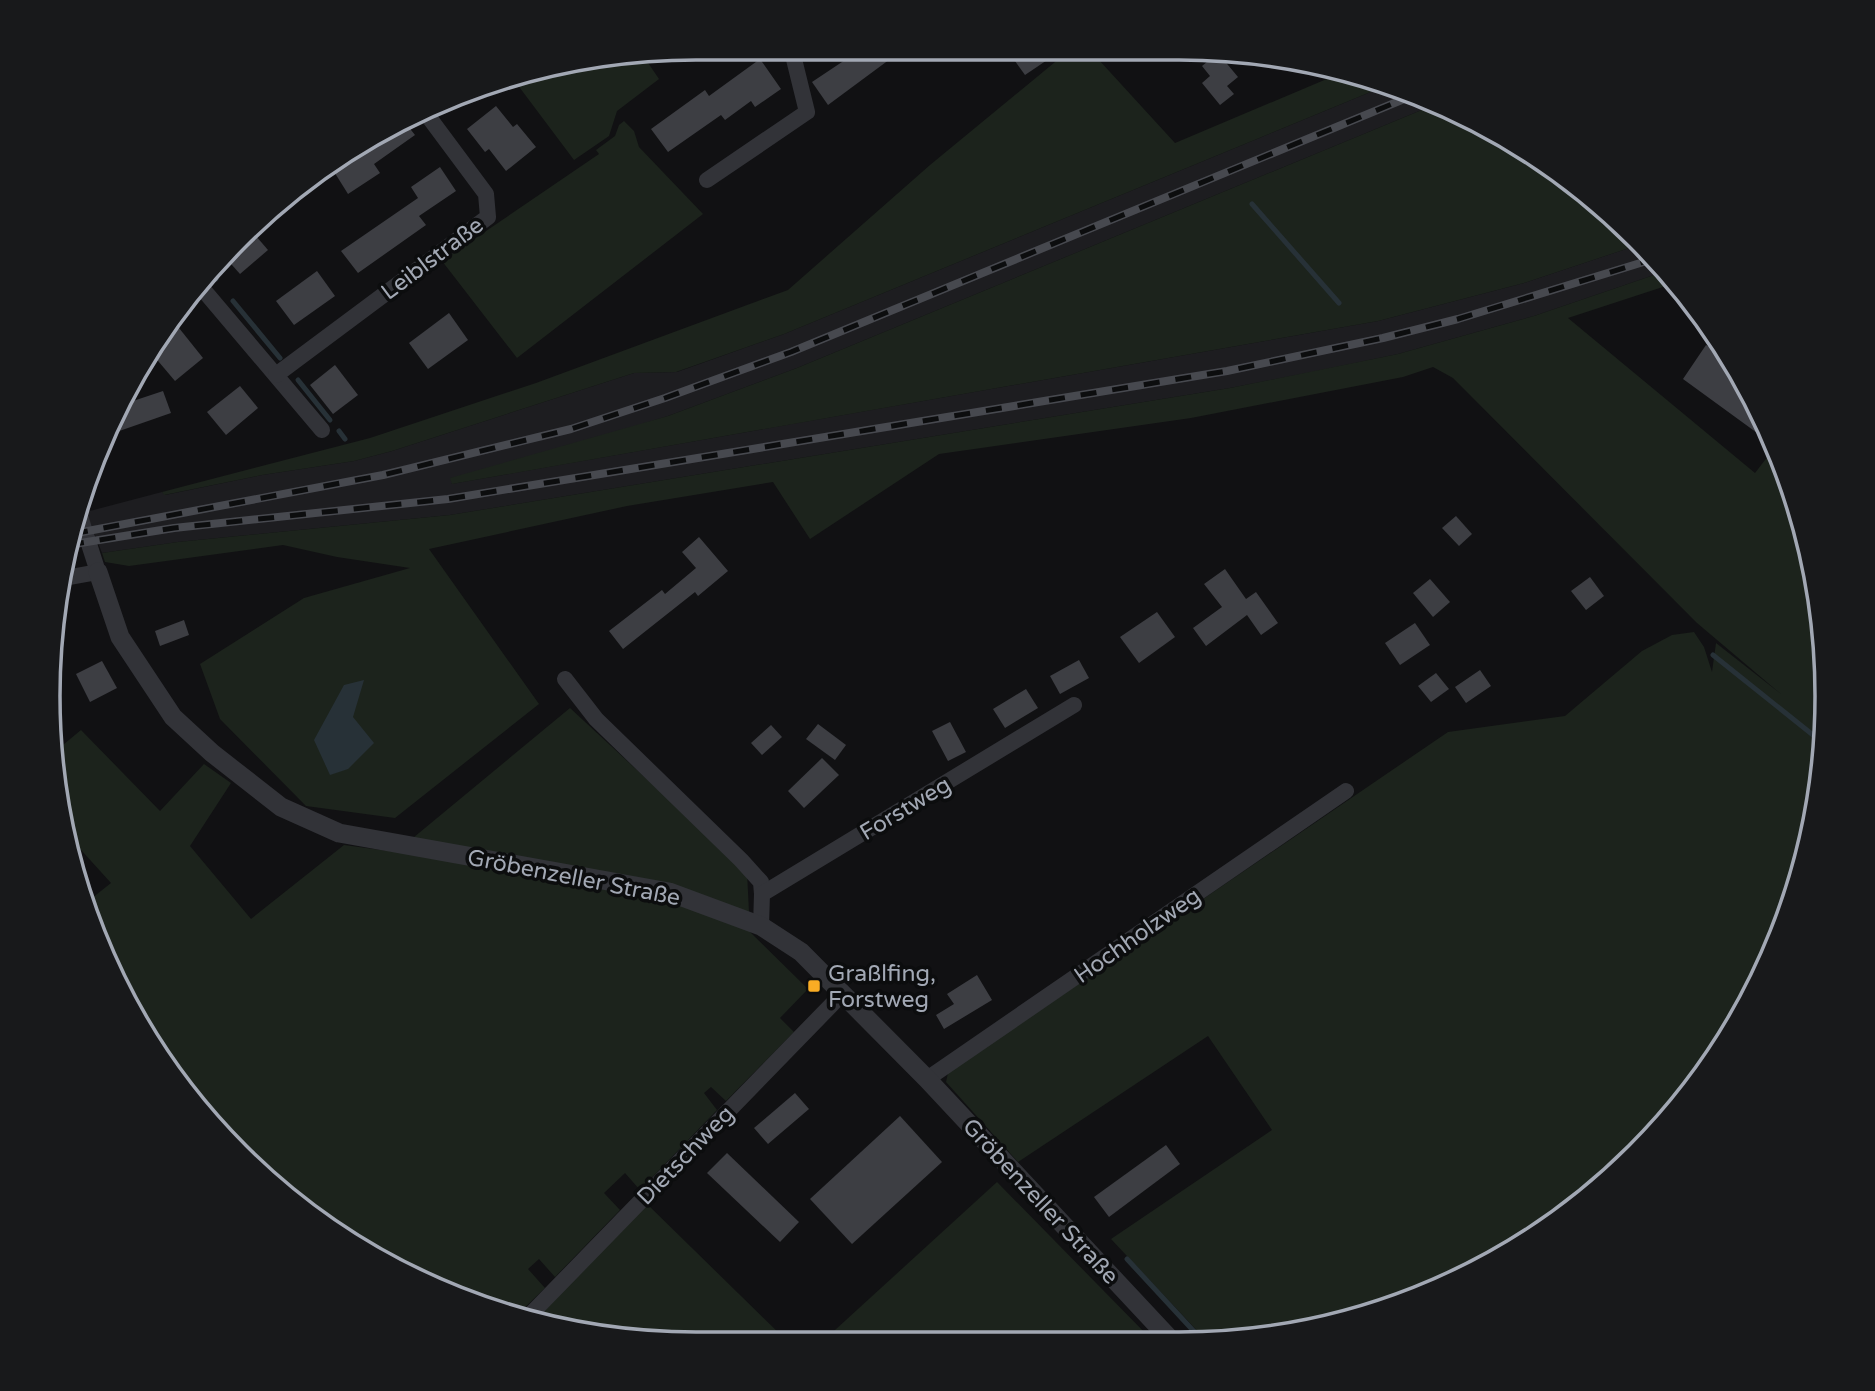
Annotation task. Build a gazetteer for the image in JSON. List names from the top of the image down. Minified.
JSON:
{"streets":{"street":["Leiblstraße","Forstweg","Gröbenzeller Straße","Hochholzweg","Dietschweg"]},"crossings":[["Gröbenzeller Straße","Hochholzweg"],["Gröbenzeller Straße","Dietschweg"]],"places":{"transit":["Graßlfing, Forstweg"]}}
